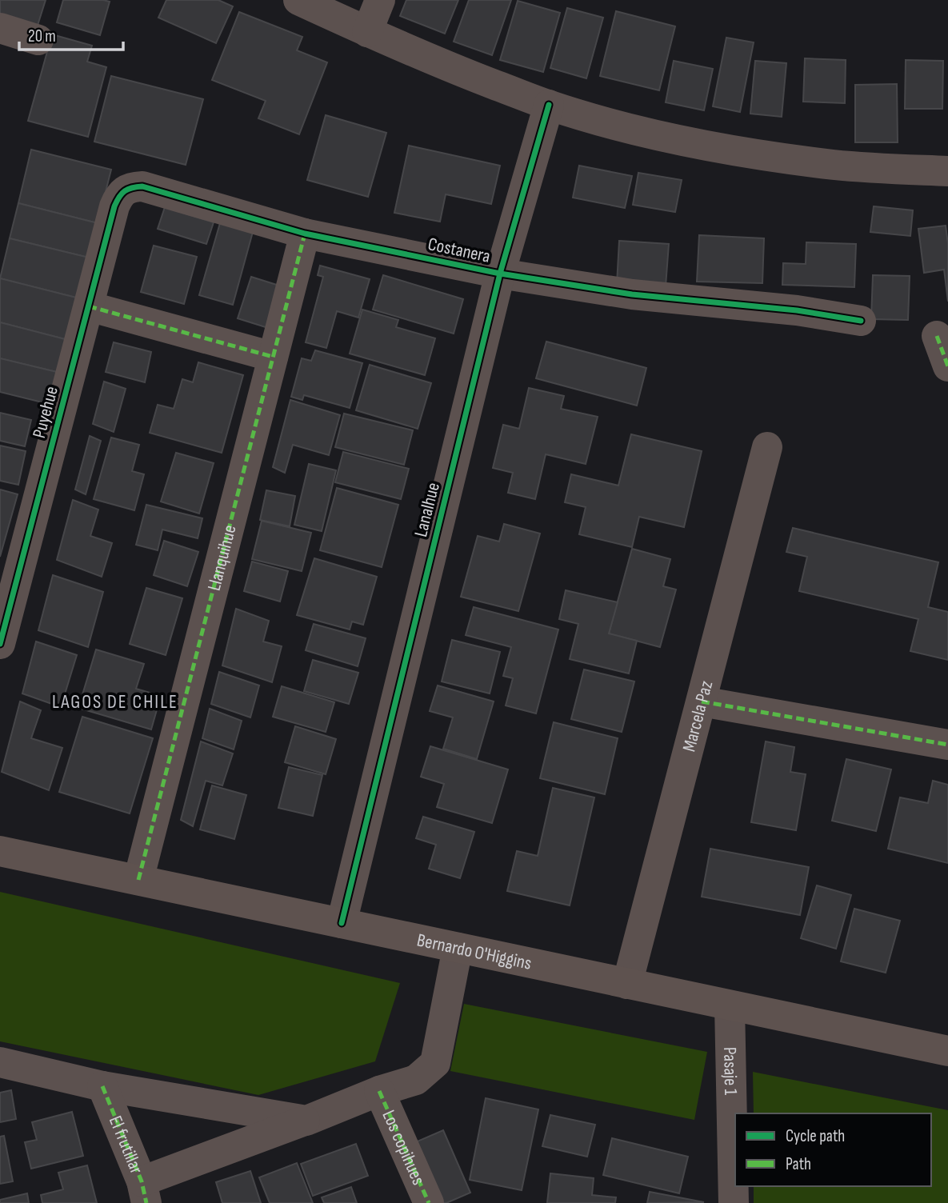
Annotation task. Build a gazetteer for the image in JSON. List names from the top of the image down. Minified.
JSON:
{"streets":{"main road":["Bernardo O'Higgins"],"street":["Costanera","Puyehue","Lanalhue","Llanquihue","Marcela Paz","Pasaje 1","El frutillar","Los copihues"]},"crossings":[["Costanera","Puyehue"],["Costanera","Lanalhue"],["Costanera","Llanquihue"],["Lanalhue","Bernardo O'Higgins"],["Llanquihue","Bernardo O'Higgins"],["Marcela Paz","Bernardo O'Higgins"],["Bernardo O'Higgins","Pasaje 1"]],"districts":["LAGOS DE CHILE"],"legend":["Cycle path","Path"],"scale_bar":"20 m"}
